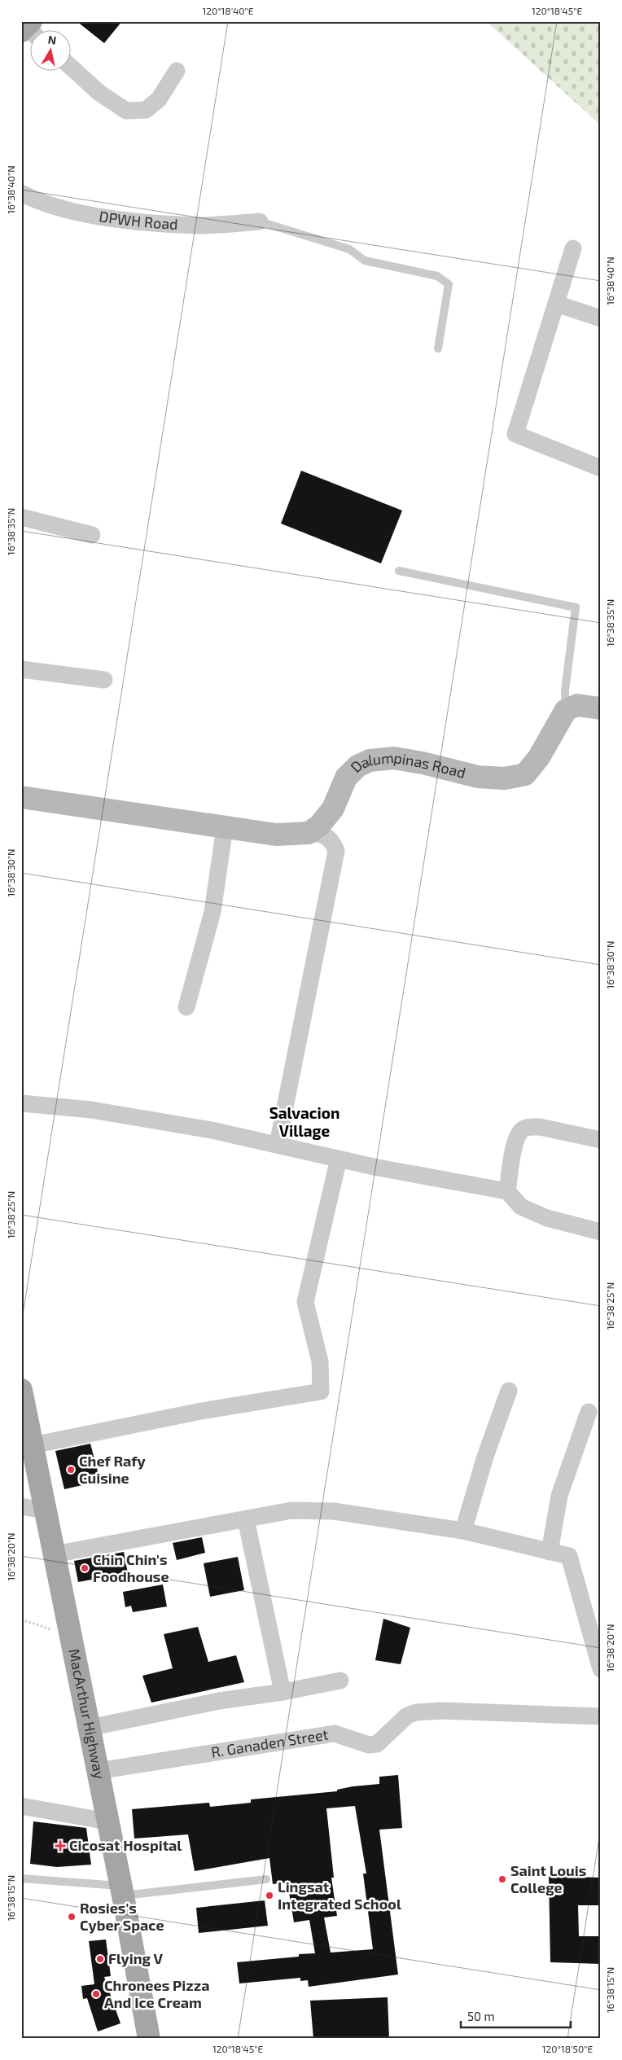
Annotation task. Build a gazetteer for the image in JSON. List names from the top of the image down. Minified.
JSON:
{"streets":{"main road":["MacArthur Highway"],"street":["DPWH Road","Dalumpinas Road","R. Ganaden Street"]},"crossings":[["MacArthur Highway","R. Ganaden Street"]],"districts":["Salvacion Village"],"places":{"other":["Chef Rafy Cuisine","Chin Chin's Foodhouse","Saint Louis College","Lingsat Integrated School","Rosies's Cyber Space","Flying V","Chronees Pizza And Ice Cream"],"health":["Cicosat Hospital"]},"scale_bar":"50 m","north":"top","coordinates":["120°18'40\"E","120°18'45\"E","16°38'40\"N","16°38'35\"N","16°38'30\"N","16°38'25\"N","16°38'20\"N","16°38'15\"N","120°18'50\"E"]}
